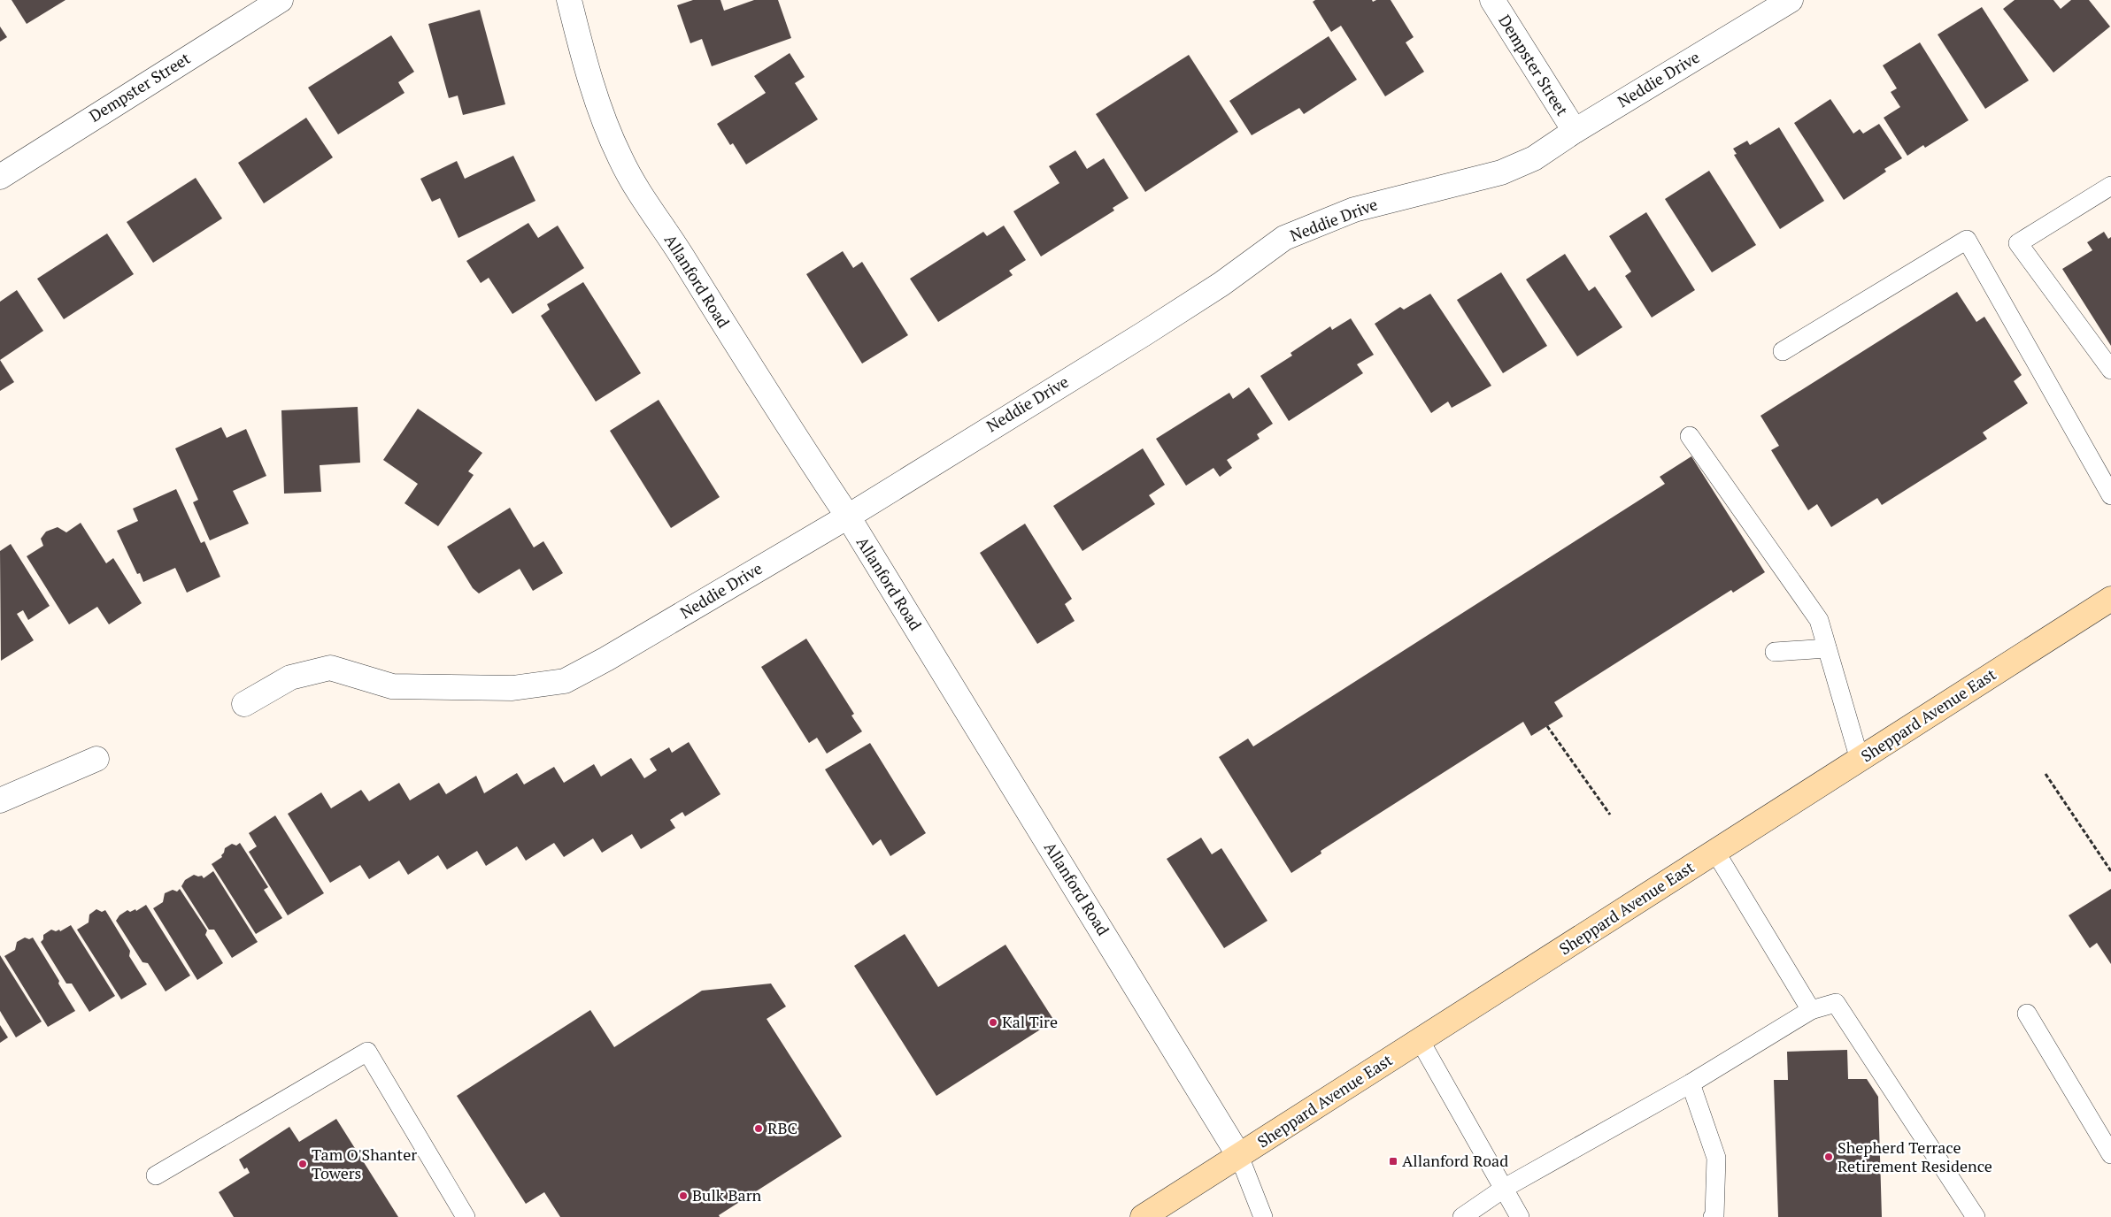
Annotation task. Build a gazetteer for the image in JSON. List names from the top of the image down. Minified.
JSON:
{"streets":{"main road":["Sheppard Avenue East"],"street":["Dempster Street","Neddie Drive","Allanford Road"]},"crossings":[["Dempster Street","Neddie Drive"],["Neddie Drive","Allanford Road"],["Allanford Road","Sheppard Avenue East"]],"places":{"other":["Kal Tire","RBC","Shepherd Terrace Retirement Residence","Tam O'Shanter Towers","Bulk Barn"],"transit":["Allanford Road"]}}
